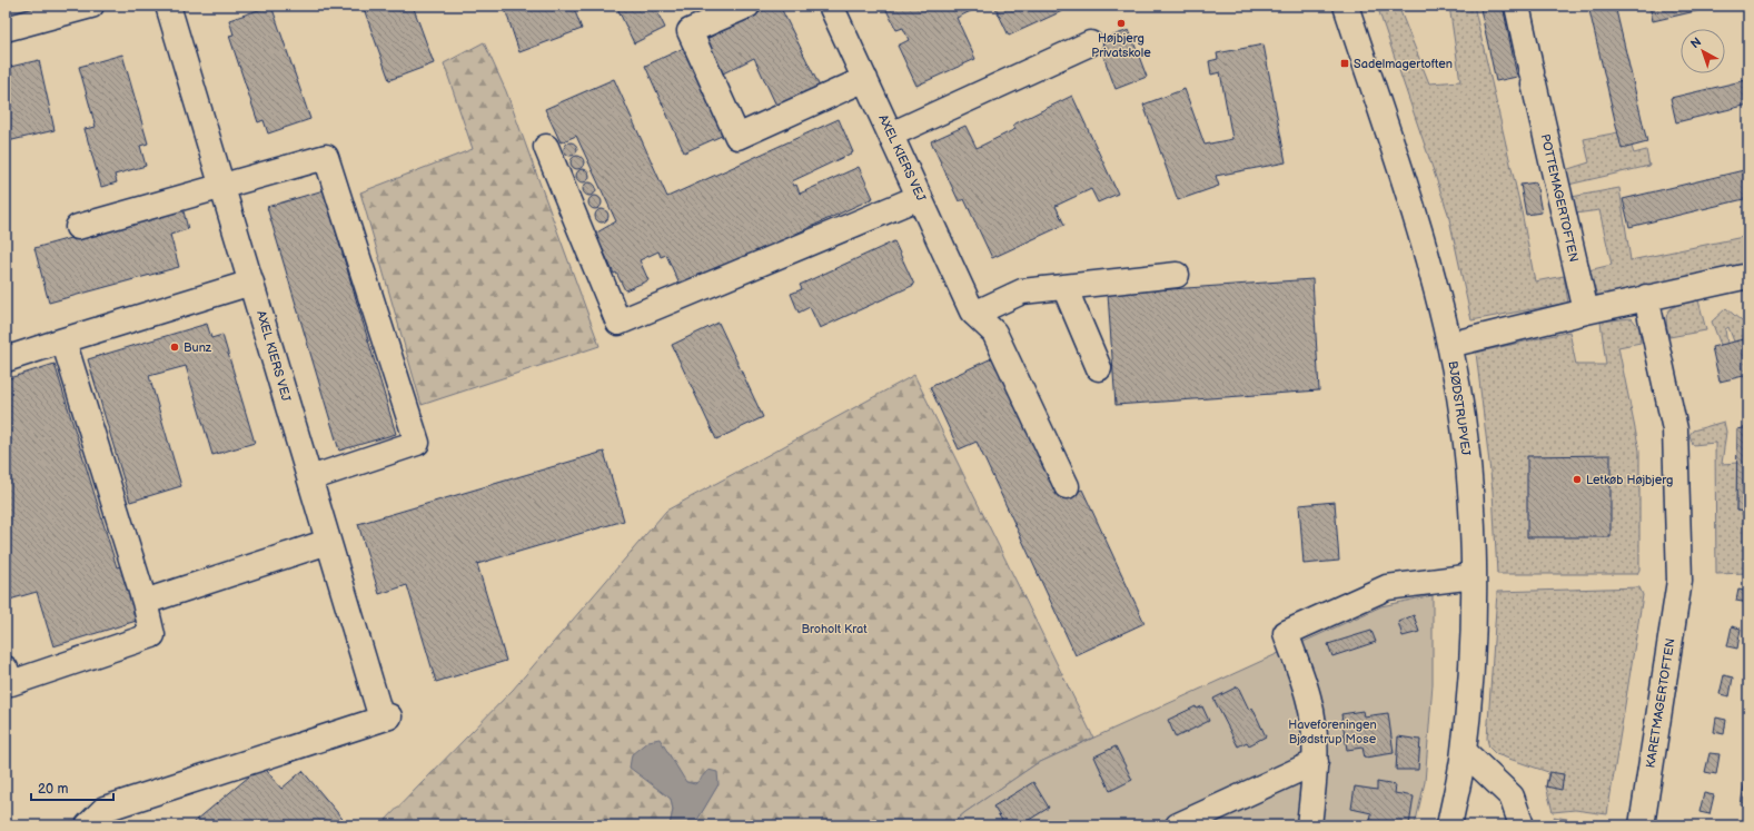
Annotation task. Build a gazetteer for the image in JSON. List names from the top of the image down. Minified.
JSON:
{"streets":{"street":["AXEL KIERS VEJ","POTTEMAGERTOFTEN","BJØDSTRUPVEJ","KARETMAGERTOFTEN"]},"parks":["Broholt Krat","Haveforeningen Bjødstrup Mose"],"places":{"other":["Højbjerg Privatskole","Bunz","Letkøb Højbjerg"],"transit":["Sadelmagertoften"]},"scale_bar":"20 m","north":"top left"}
